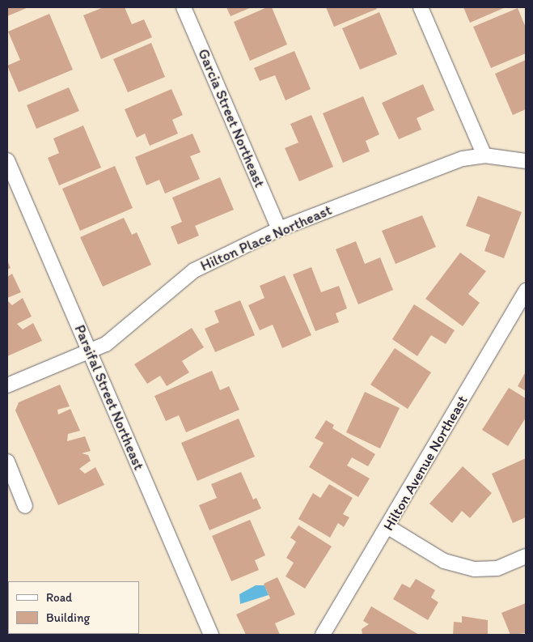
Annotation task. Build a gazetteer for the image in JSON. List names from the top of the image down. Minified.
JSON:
{"streets":{"street":["Garcia Street Northeast","Hilton Place Northeast","Parsifal Street Northeast","Hilton Avenue Northeast"]},"crossings":[["Garcia Street Northeast","Hilton Place Northeast"],["Hilton Place Northeast","Parsifal Street Northeast"]],"legend":["Road","Building"]}
